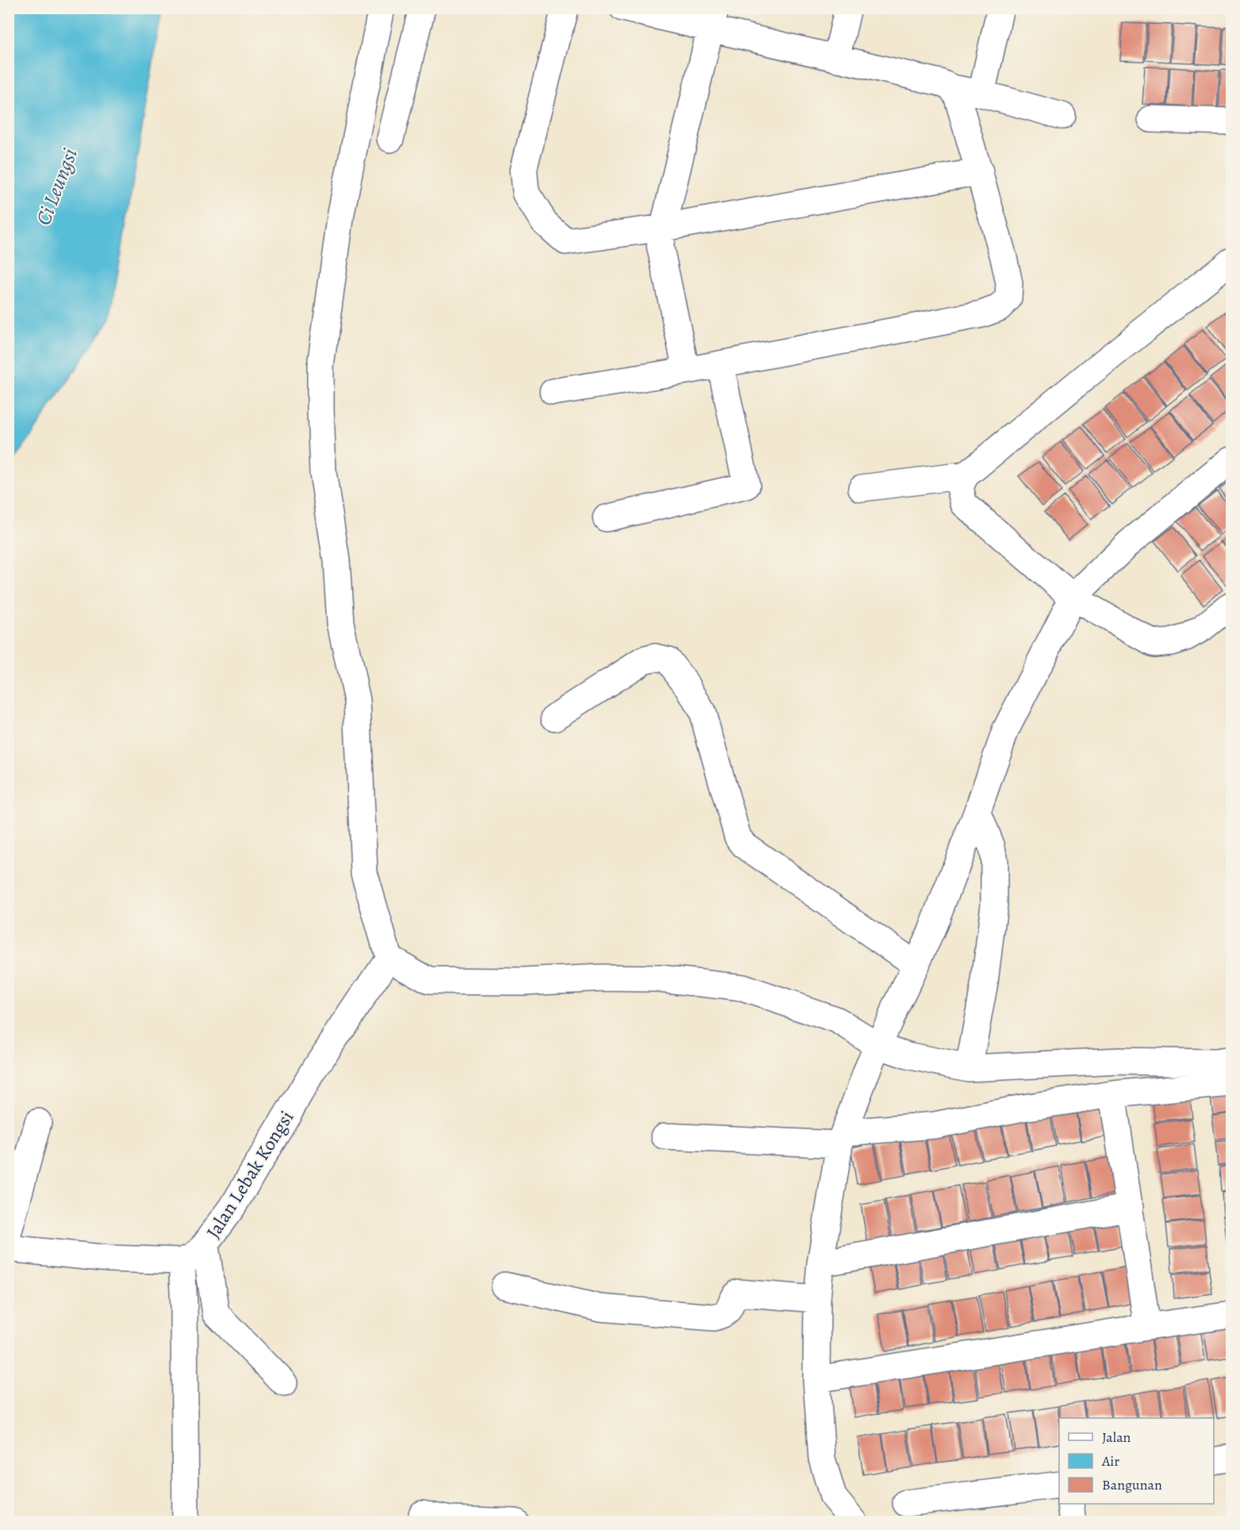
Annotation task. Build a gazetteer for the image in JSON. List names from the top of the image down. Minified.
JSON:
{"streets":{"street":["Jalan Lebak Kongsi"]},"water":["Ci Leungsi"],"legend":["Jalan","Air","Bangunan"]}
